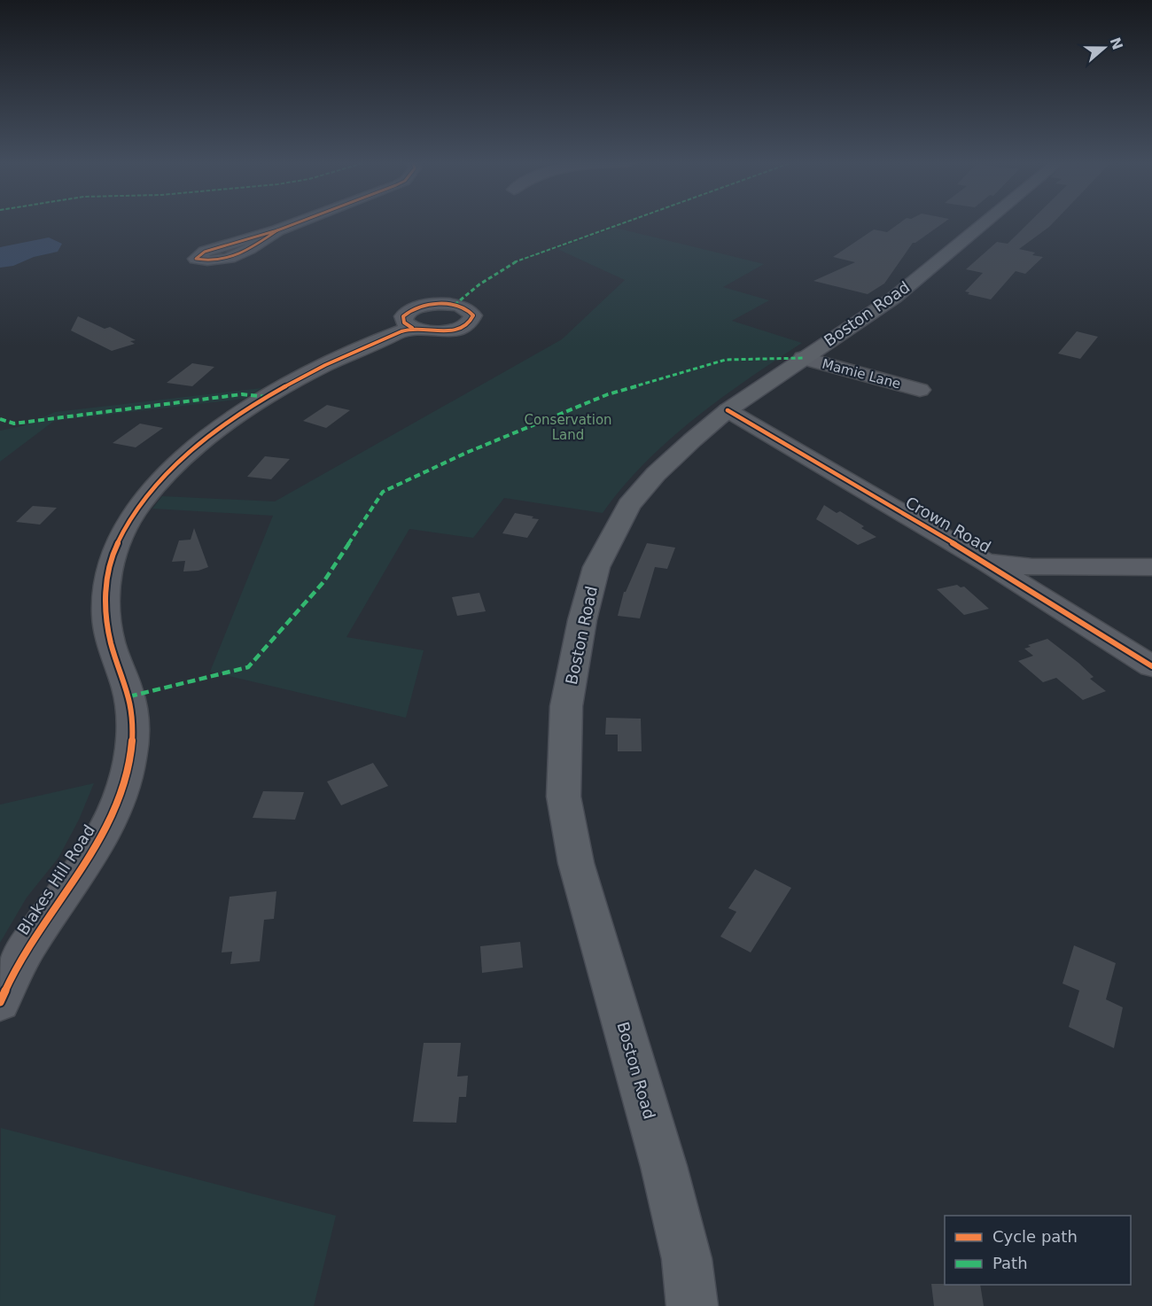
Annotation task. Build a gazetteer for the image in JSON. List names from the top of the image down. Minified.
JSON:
{"streets":{"main road":["Boston Road"],"street":["Mamie Lane","Crown Road","Blakes Hill Road"]},"crossings":[["Boston Road","Mamie Lane"],["Boston Road","Crown Road"]],"parks":["Conservation Land"],"legend":["Cycle path","Path"],"north":"right"}
